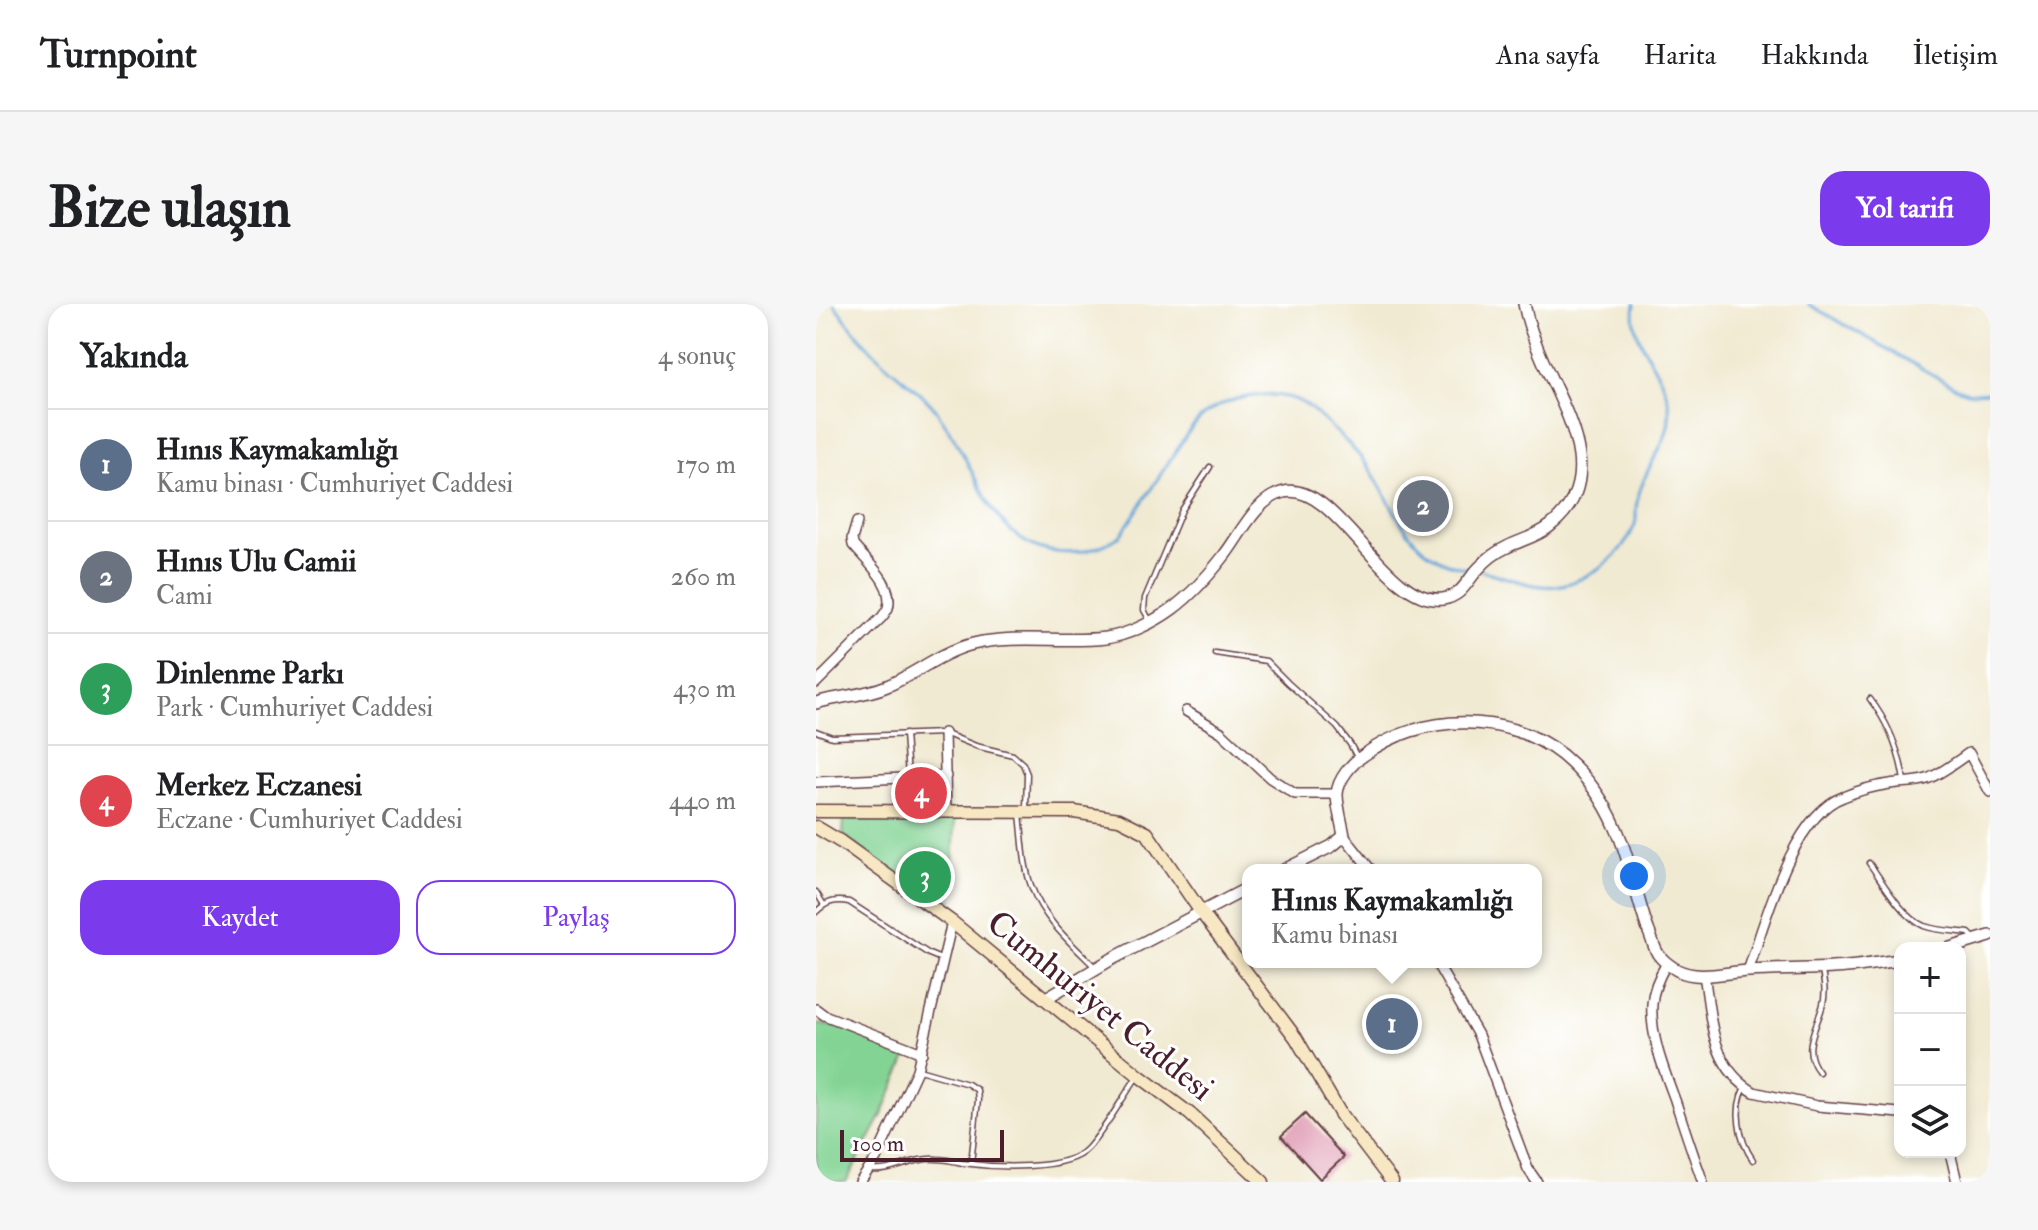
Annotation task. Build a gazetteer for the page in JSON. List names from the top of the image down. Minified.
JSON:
{"streets":{"main road":["Cumhuriyet Caddesi"]},"scale_bar":"100 m","page":{"header":"Turnpoint","nav":["Ana sayfa","Harita","Hakkında","İletişim"],"buttons":["Yol tarifi",["Kaydet","Paylaş"]],"title":"Bize ulaşın","heading":["Yakında","4 sonuç"],"list":[{"mark":"1","name":"Hınıs Kaymakamlığı","note":"Kamu binası · Cumhuriyet Caddesi","value":"170 m"},{"mark":"2","name":"Hınıs Ulu Camii","note":"Cami","value":"260 m"},{"mark":"3","name":"Dinlenme Parkı","note":"Park · Cumhuriyet Caddesi","value":"430 m"},{"mark":"4","name":"Merkez Eczanesi","note":"Eczane · Cumhuriyet Caddesi","value":"440 m"}],"pins":["2","4","3","1"],"popup":["Hınıs Kaymakamlığı","Kamu binası"],"map_buttons":["+","−"],"scale":"100 m"}}
